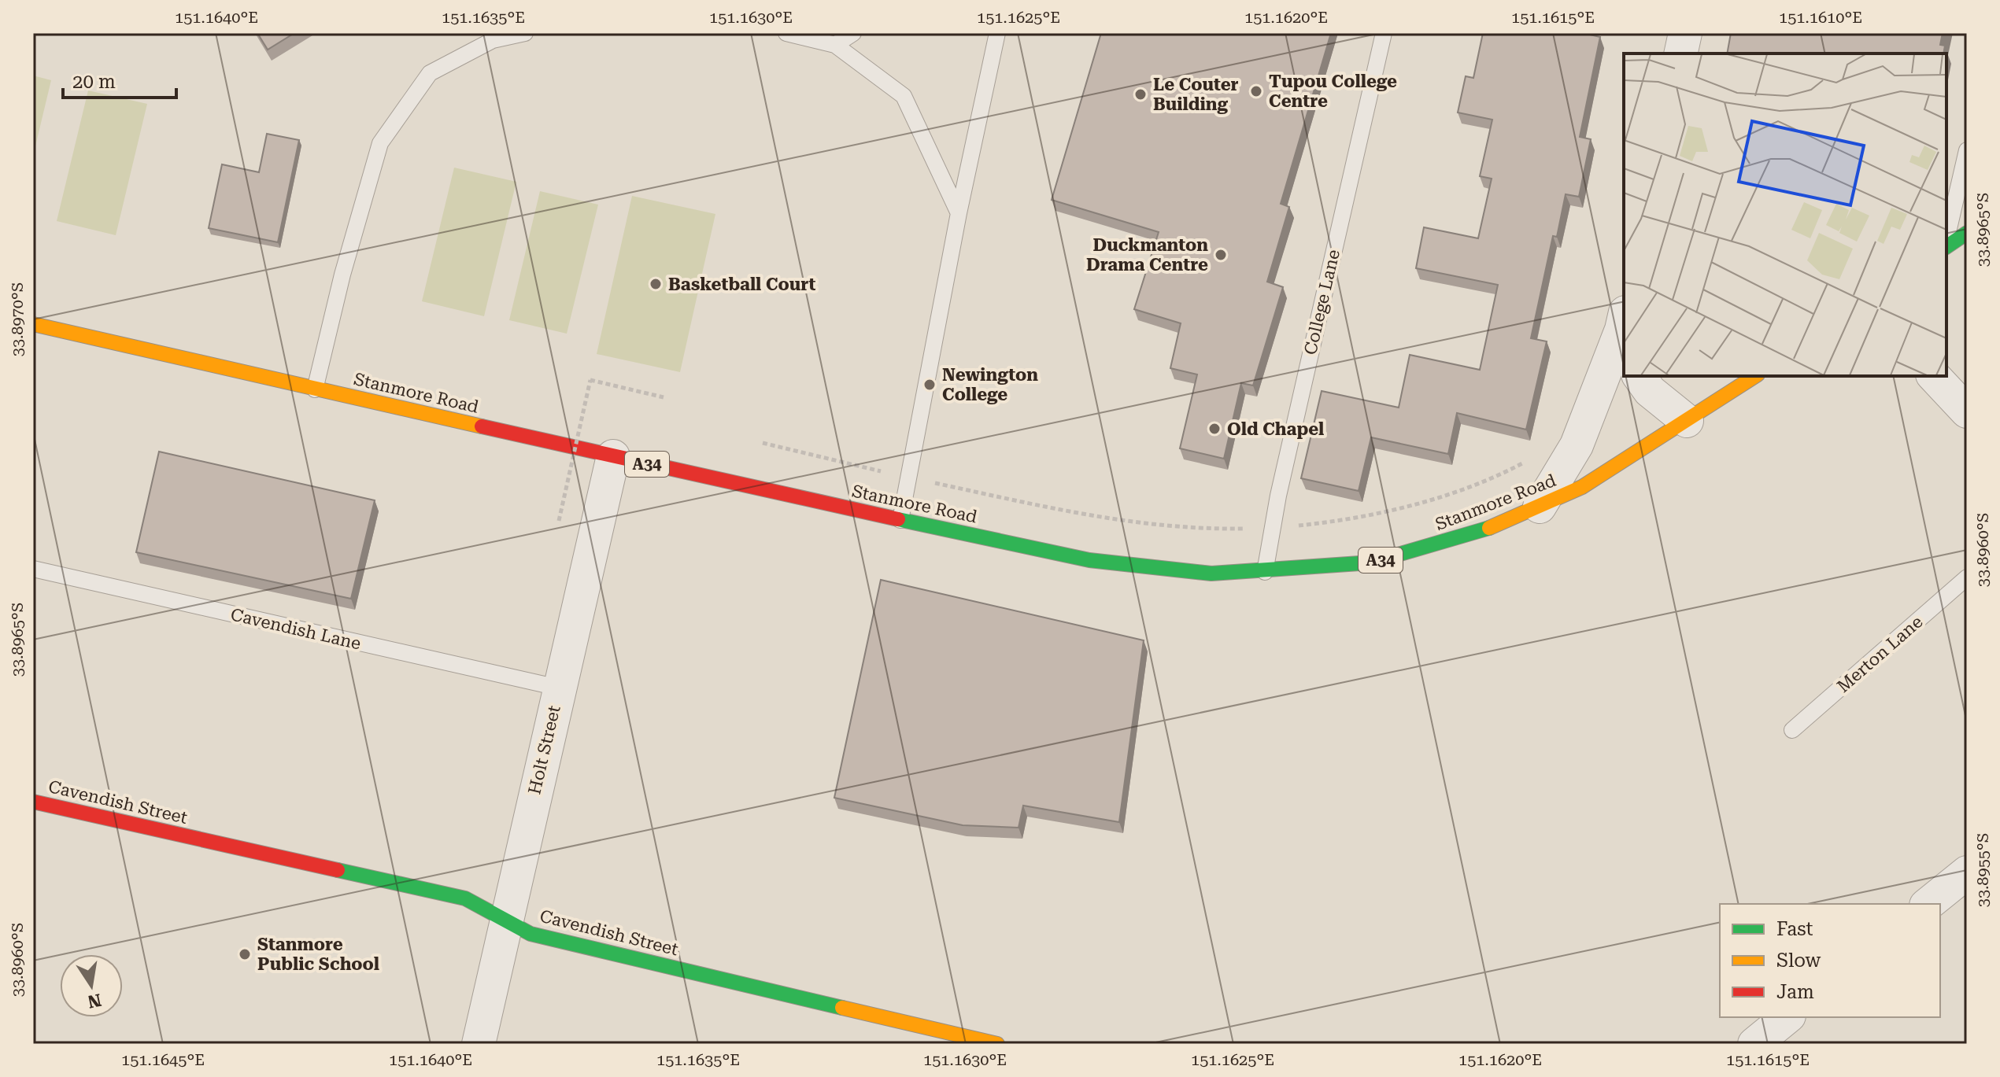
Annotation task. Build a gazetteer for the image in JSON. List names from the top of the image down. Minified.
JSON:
{"streets":{"main road":["Stanmore Road","A34","Cavendish Street"],"street":["Holt Street"],"lane":["College Lane","Cavendish Lane","Merton Lane"]},"crossings":[["College Lane","Stanmore Road"],["Stanmore Road","Holt Street"],["Cavendish Lane","Holt Street"],["Holt Street","Cavendish Street"]],"places":["Tupou College Centre","Le Couter Building","Duckmanton Drama Centre","Basketball Court","Newington College","Old Chapel","Stanmore Public School"],"legend":["Fast","Slow","Jam"],"scale_bar":"20 m","north":"bottom","coordinates":["151.1640°E","151.1635°E","151.1630°E","151.1625°E","151.1620°E","151.1615°E","151.1610°E","33.8965°S","33.8970°S","33.8960°S","33.8955°S","151.1645°E"]}
